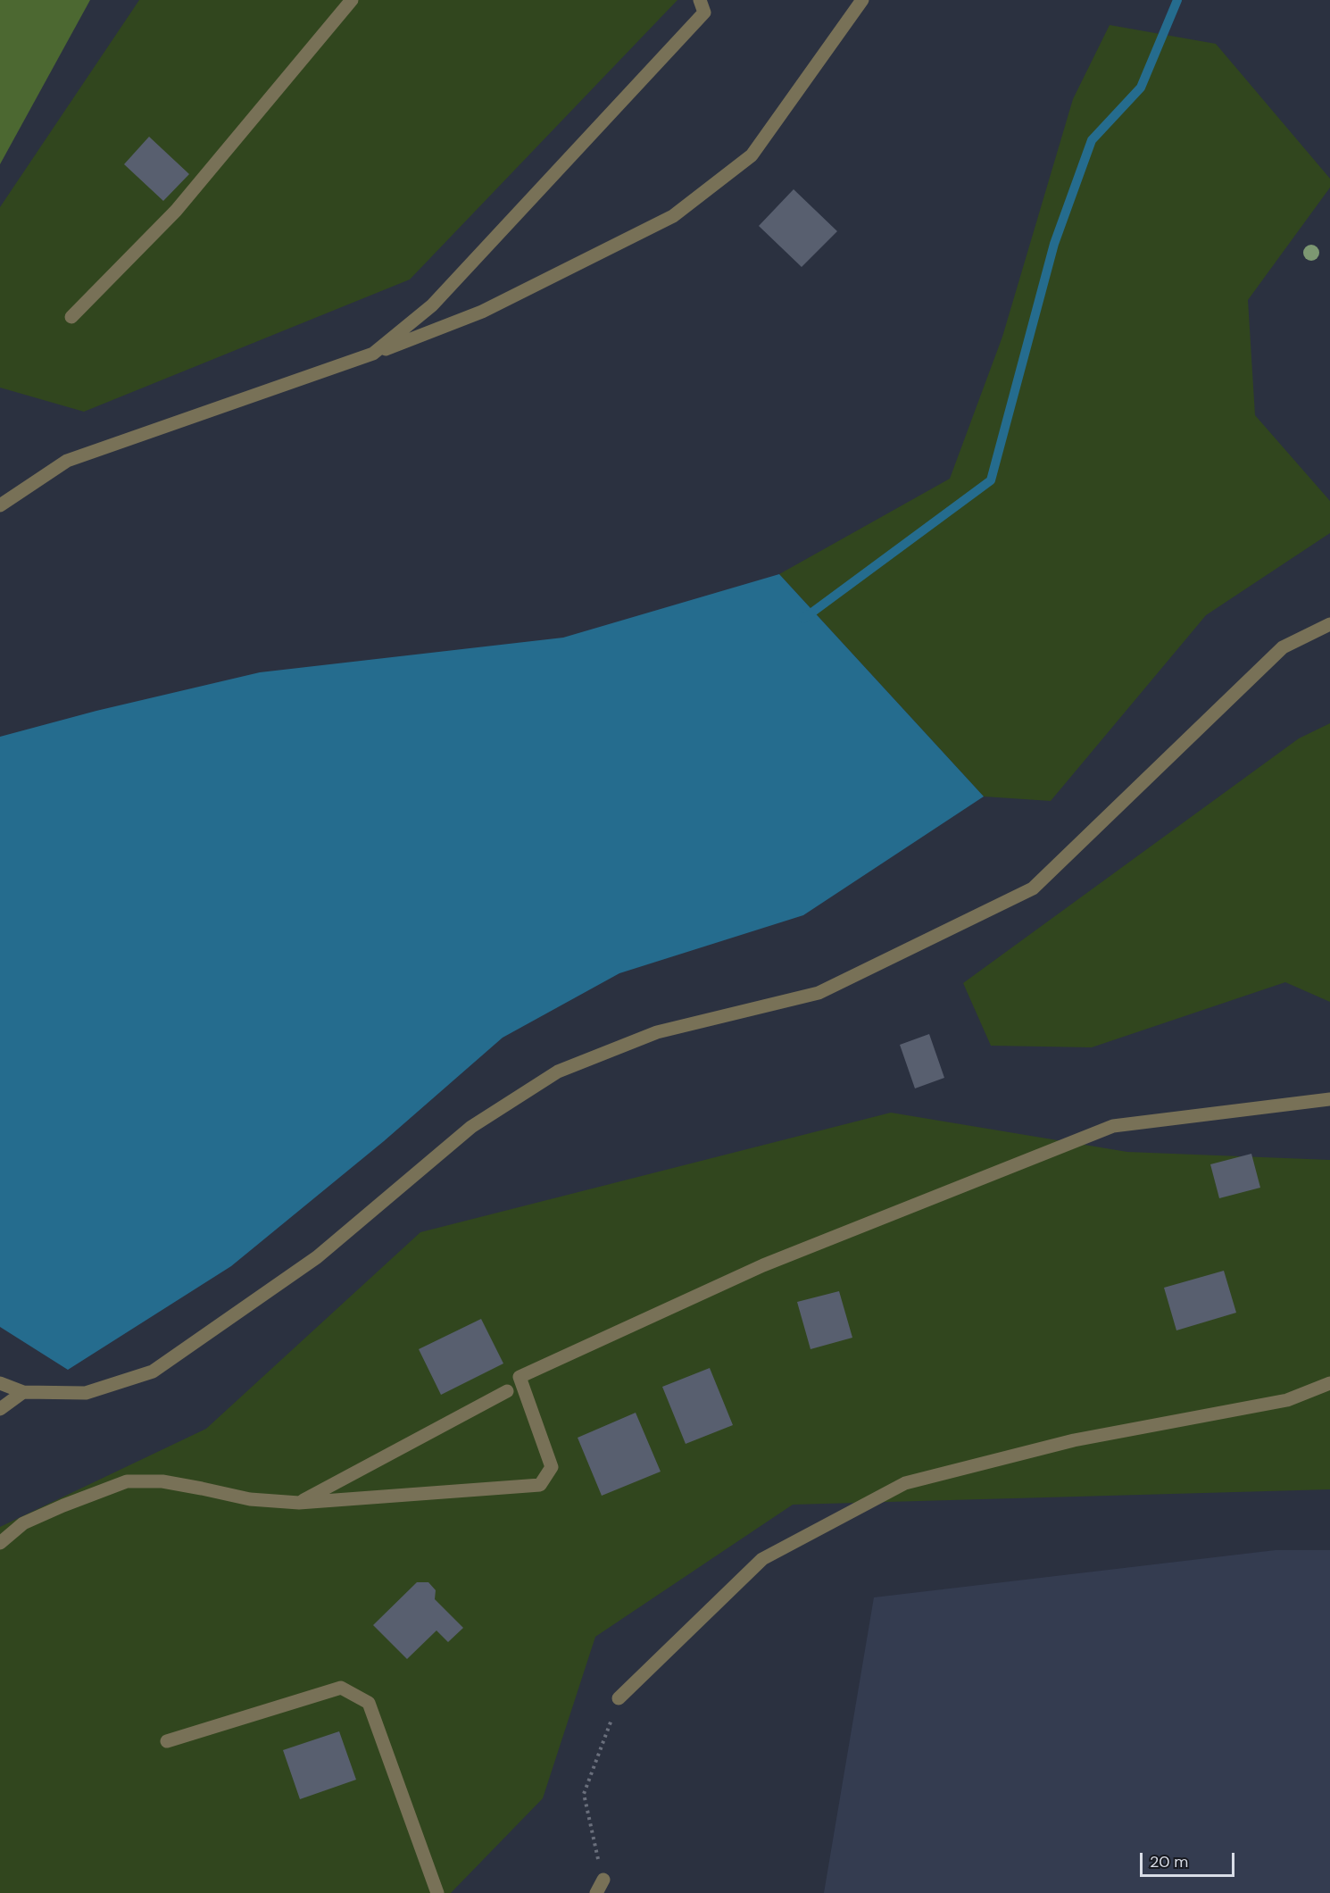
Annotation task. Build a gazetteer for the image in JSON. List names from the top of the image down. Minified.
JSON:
{"scale_bar":"20 m"}
